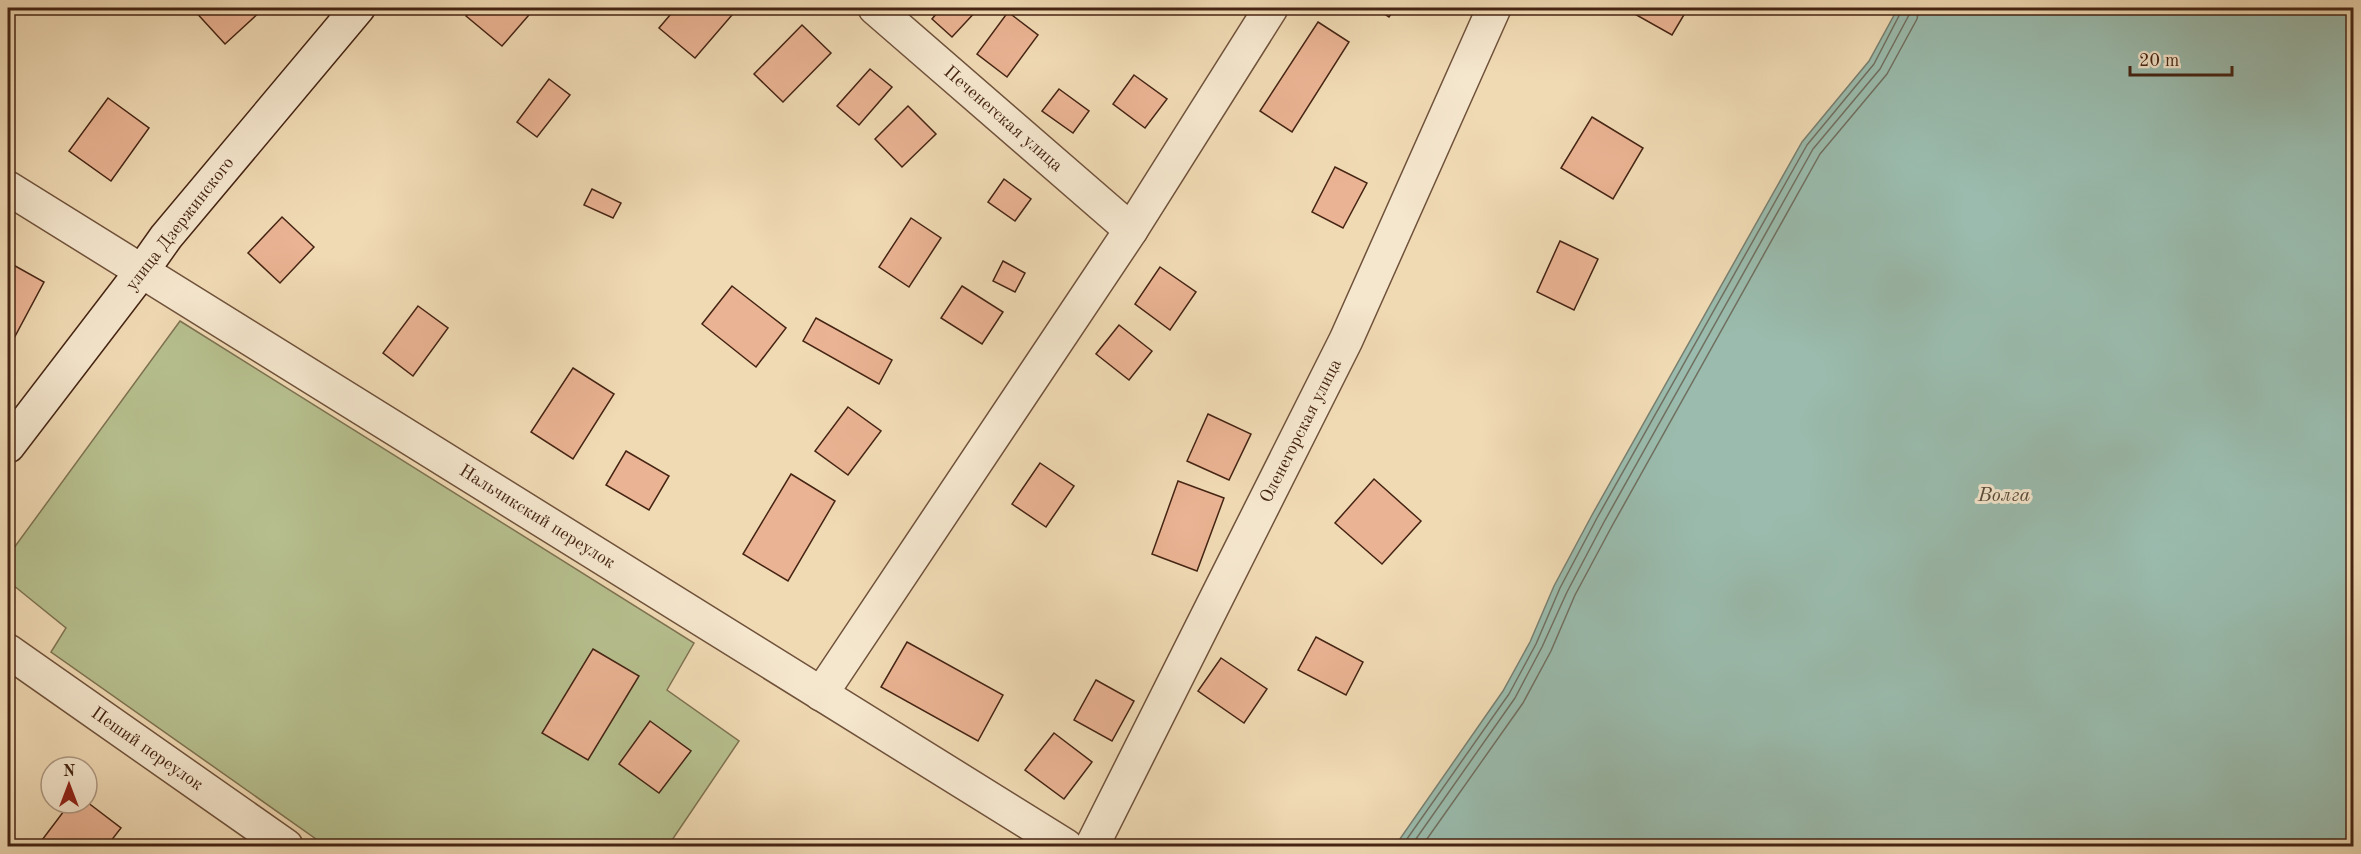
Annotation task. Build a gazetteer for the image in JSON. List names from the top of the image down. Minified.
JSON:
{"streets":{"street":["Печенегская улица","улица Дзержинского","Оленегорская улица","Нальчикский переулок","Пеший переулок"]},"crossings":[["улица Дзержинского","Нальчикский переулок"]],"water":["Волга"],"scale_bar":"20 m","north":"top"}
